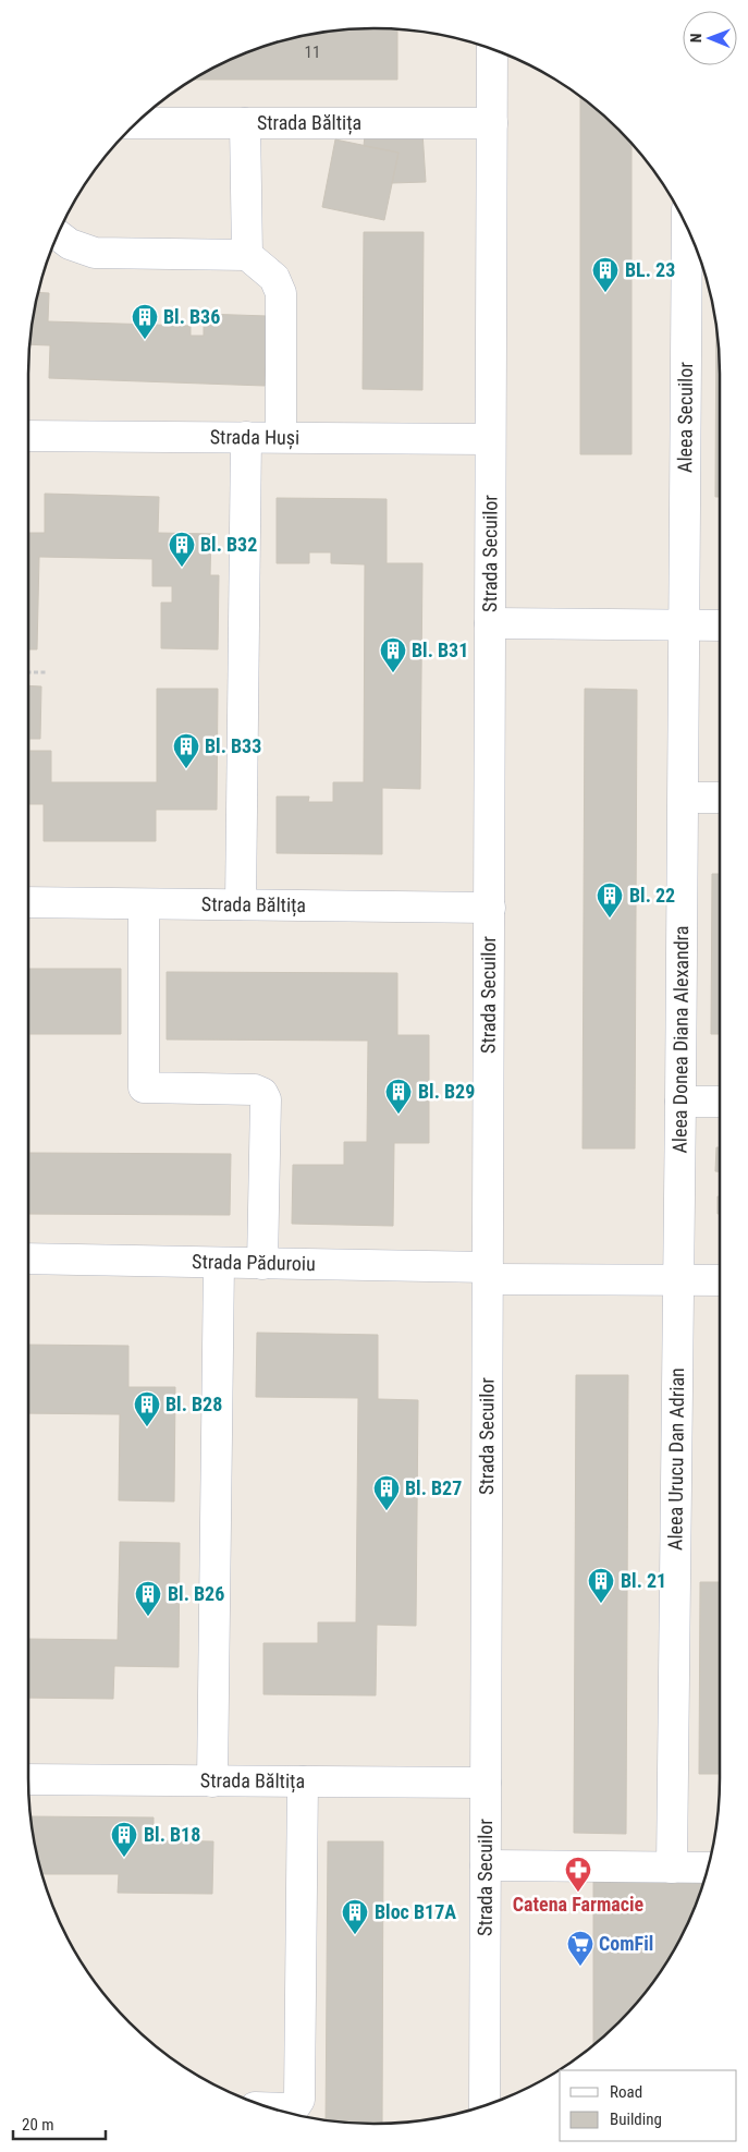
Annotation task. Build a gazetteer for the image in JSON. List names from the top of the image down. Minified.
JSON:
{"streets":{"street":["Strada Băltița","Aleea Secuilor","Strada Huși","Strada Secuilor","Aleea Donea Diana Alexandra","Strada Păduroiu","Aleea Urucu Dan Adrian"]},"crossings":[["Strada Băltița","Strada Secuilor"],["Aleea Secuilor","Aleea Donea Diana Alexandra"],["Strada Huși","Strada Secuilor"],["Strada Secuilor","Strada Păduroiu"],["Aleea Donea Diana Alexandra","Aleea Urucu Dan Adrian"]],"places":{"building":["BL. 23","Bl. B36","Bl. B32","Bl. B31","Bl. B33","Bl. 22","Bl. B29","Bl. B28","Bl. B27","Bl. 21","Bl. B26","Bl. B18","Bloc B17A"],"pharmacy":["Catena Farmacie"],"supermarket":["ComFil"]},"house_numbers":["11"],"legend":["Road","Building"],"scale_bar":"20 m","north":"left"}
